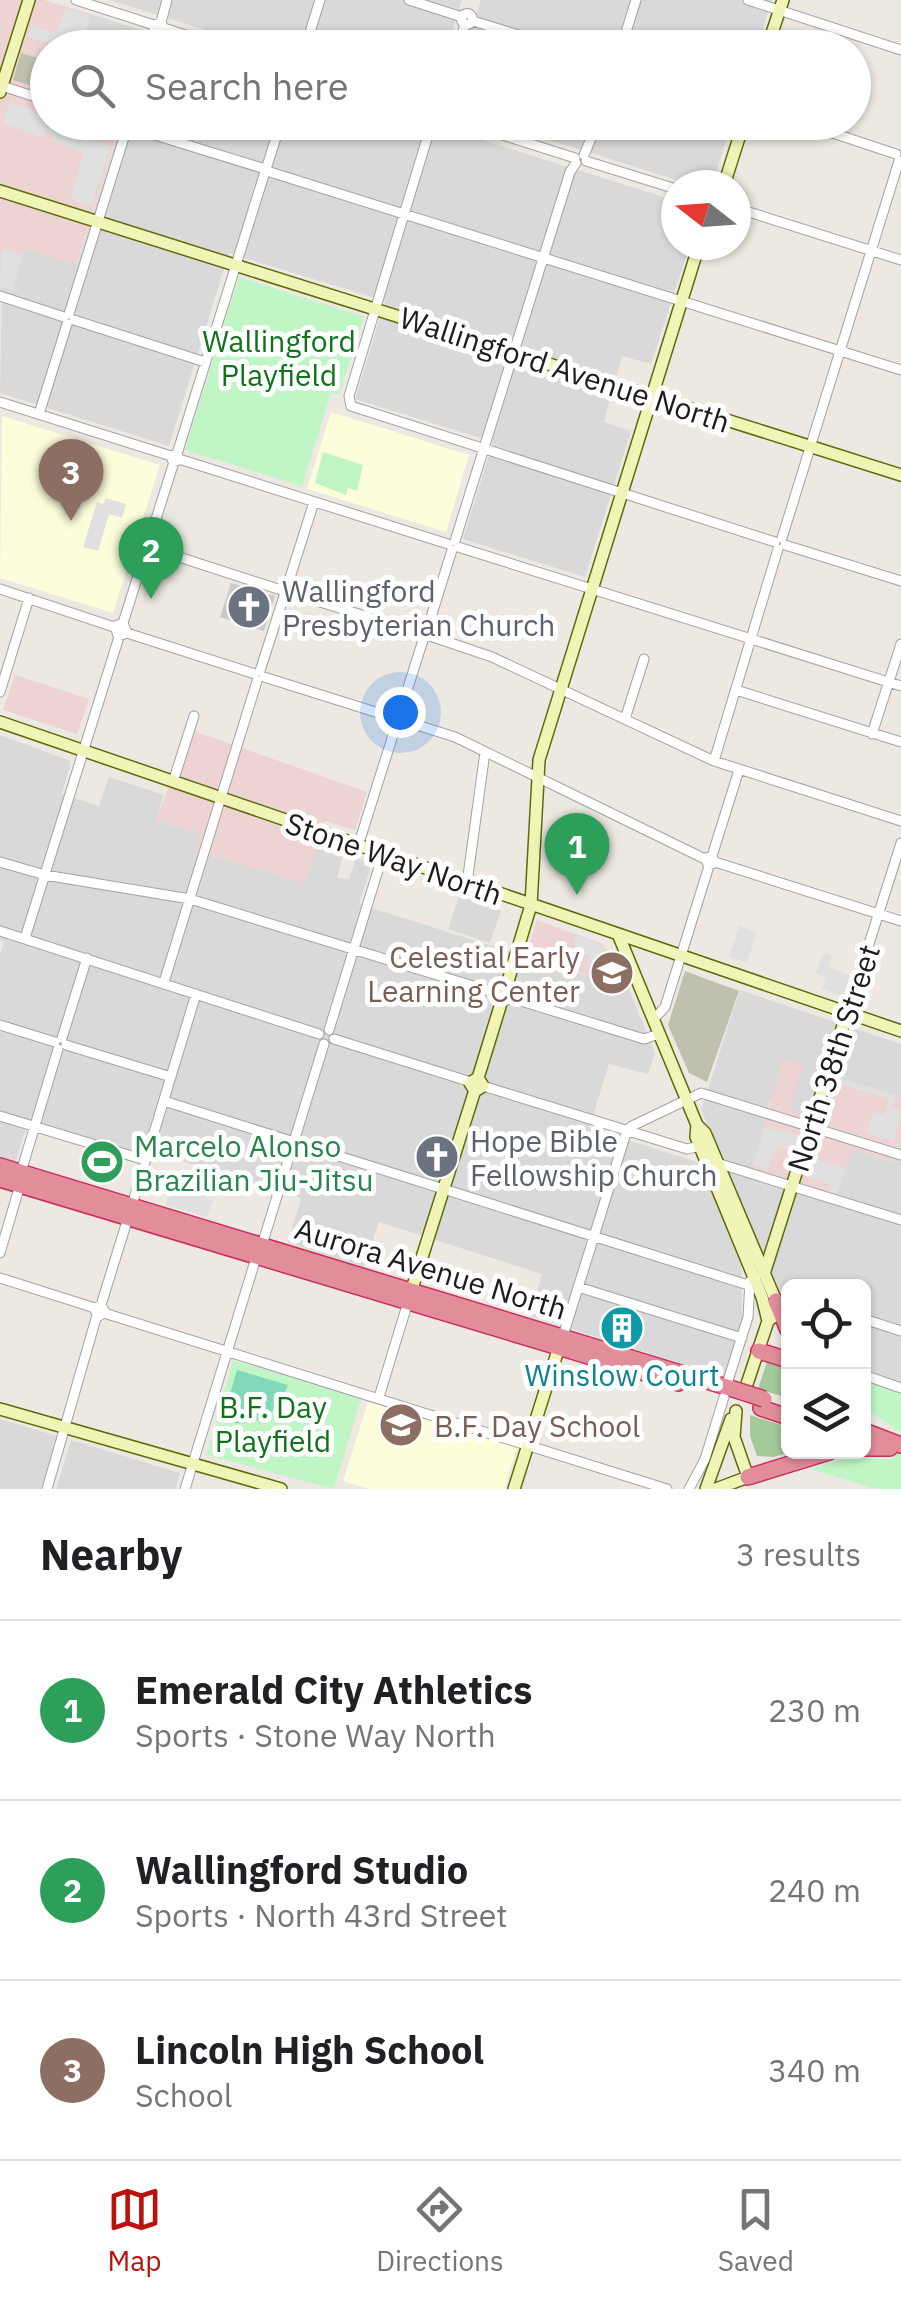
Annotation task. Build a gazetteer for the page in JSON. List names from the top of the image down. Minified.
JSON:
{"streets":{"highway":["Aurora Avenue North"],"street":["Wallingford Avenue North","Stone Way North","North 38th Street"]},"crossings":[["Stone Way North","North 38th Street"],["North 38th Street","Aurora Avenue North"]],"parks":["Wallingford Playfield","B.F. Day Playfield"],"places":{"church":["Wallingford Presbyterian Church","Hope Bible Fellowship Church"],"school or university":["Celestial Early Learning Center","B.F. Day School"],"sports":["Marcelo Alonso Brazilian Jiu-Jitsu"],"building":["Winslow Court"]},"north":"left","page":{"search":"Search here","pins":["3","2","1"],"heading":["Nearby","3 results"],"list":[{"mark":"1","name":"Emerald City Athletics","note":"Sports · Stone Way North","value":"230 m"},{"mark":"2","name":"Wallingford Studio","note":"Sports · North 43rd Street","value":"240 m"},{"mark":"3","name":"Lincoln High School","note":"School","value":"340 m"}],"nav":["Map","Directions","Saved"]}}
